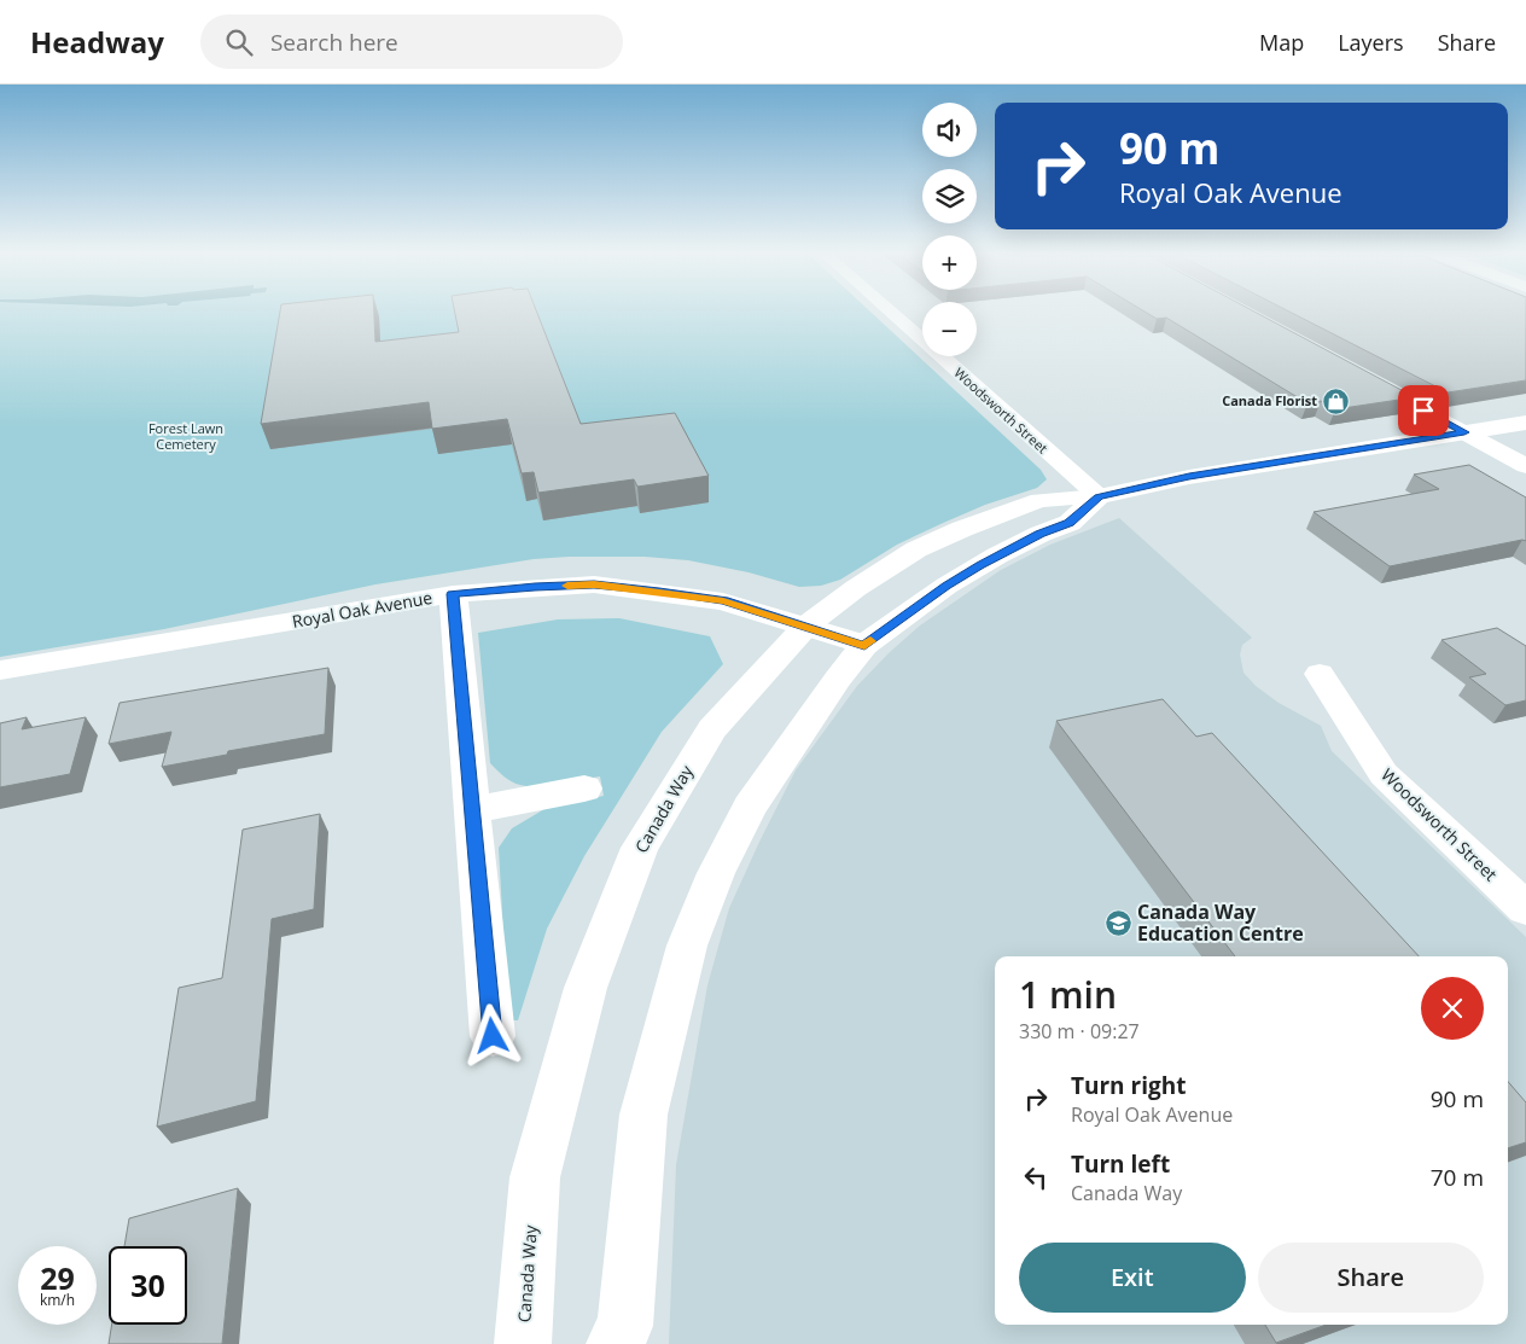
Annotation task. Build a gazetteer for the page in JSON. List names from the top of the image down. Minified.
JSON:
{"streets":{"street":["Woodsworth Street","Royal Oak Avenue","Canada Way"]},"crossings":[["Woodsworth Street","Canada Way"],["Royal Oak Avenue","Canada Way"]],"parks":["Forest Lawn Cemetery"],"places":{"shop":["Canada Florist"],"school or university":["Canada Way Education Centre"]},"page":{"header":"Headway","search":"Search here","nav":["Map","Layers","Share"],"map_buttons":["+","−"],"turn":["90 m","Royal Oak Avenue"],"heading":["1 min","330 m · 09:27"],"list":[{"name":"Turn right","note":"Royal Oak Avenue","value":"90 m"},{"name":"Turn left","note":"Canada Way","value":"70 m"}],"buttons":["Exit","Share"],"speed":"29 km/h","limit":"30"}}
